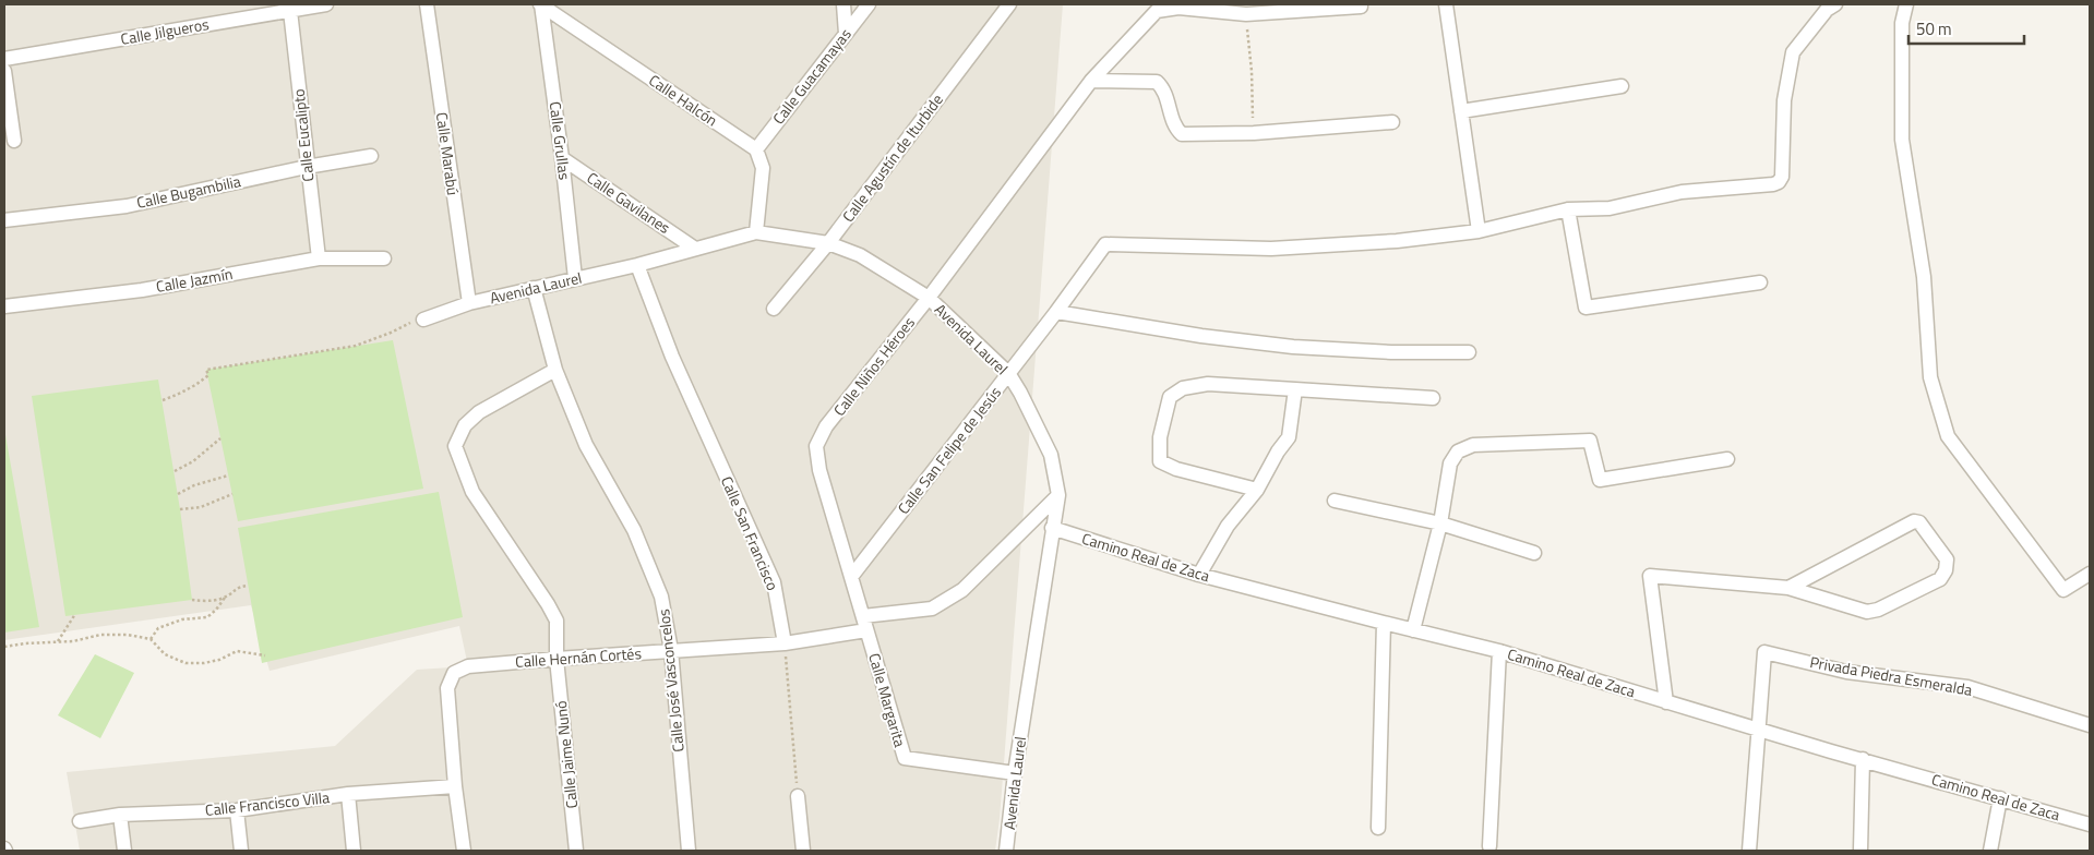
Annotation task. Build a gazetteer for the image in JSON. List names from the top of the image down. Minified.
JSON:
{"streets":{"street":["Calle Jilgueros","Calle Guacamayas","Calle Halcón","Calle Eucalipto","Calle Grullas","Calle Marabú","Calle Agustín de Iturbide","Calle Bugambilia","Calle Gavilanes","Calle Jazmín","Avenida Laurel","Calle Niños Héroes","Calle San Felipe de Jesús","Calle San Francisco","Camino Real de Zaca","Calle Hernán Cortés","Privada Piedra Esmeralda","Calle José Vasconcelos","Calle Margarita","Calle Jaime Nunó","Calle Francisco Villa"]},"crossings":[["Calle Jilgueros","Calle Eucalipto"],["Calle Guacamayas","Calle Halcón"],["Calle Halcón","Calle Grullas"],["Calle Eucalipto","Calle Bugambilia"],["Calle Eucalipto","Calle Jazmín"],["Calle Grullas","Calle Gavilanes"],["Calle Grullas","Avenida Laurel"],["Calle Marabú","Avenida Laurel"],["Calle Agustín de Iturbide","Avenida Laurel"],["Calle Gavilanes","Avenida Laurel"],["Avenida Laurel","Calle Niños Héroes"],["Avenida Laurel","Calle San Felipe de Jesús"],["Avenida Laurel","Calle San Francisco"],["Avenida Laurel","Camino Real de Zaca"],["Avenida Laurel","Calle José Vasconcelos"],["Avenida Laurel","Calle Margarita"],["Calle Niños Héroes","Calle San Felipe de Jesús"],["Calle Niños Héroes","Calle Hernán Cortés"],["Calle Niños Héroes","Calle Margarita"],["Calle San Francisco","Calle Hernán Cortés"],["Camino Real de Zaca","Privada Piedra Esmeralda"],["Calle Hernán Cortés","Calle José Vasconcelos"],["Calle Hernán Cortés","Calle Margarita"],["Calle Hernán Cortés","Calle Jaime Nunó"],["Calle Hernán Cortés","Calle Francisco Villa"]],"scale_bar":"50 m"}
